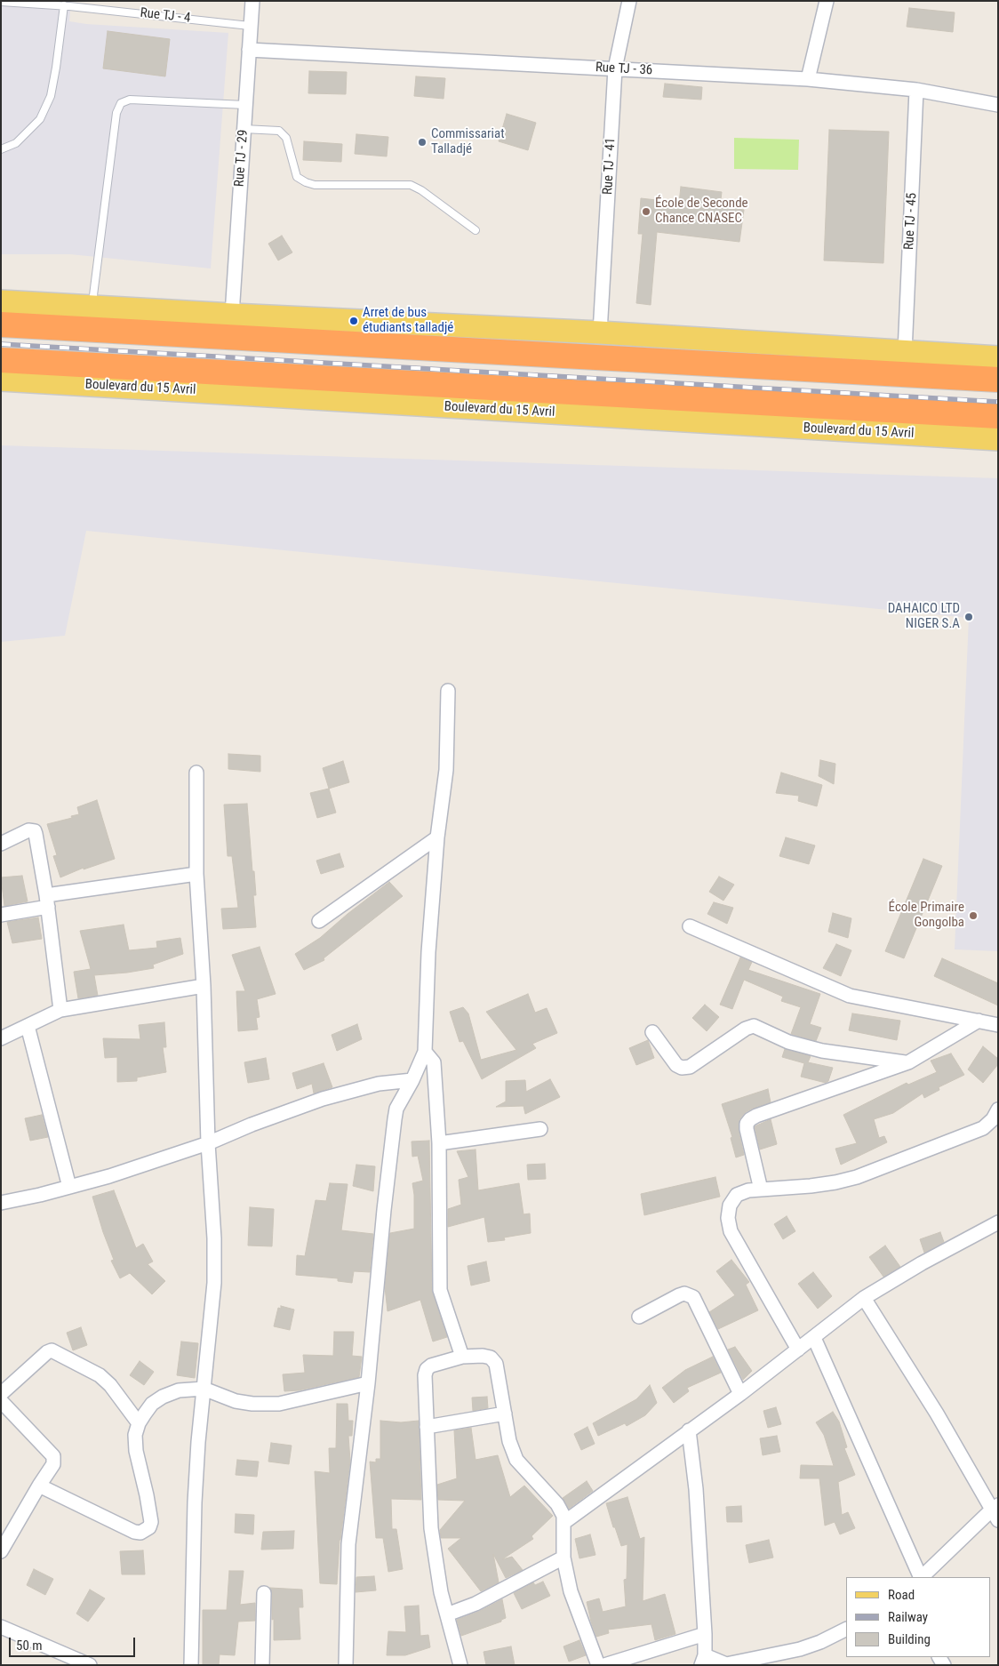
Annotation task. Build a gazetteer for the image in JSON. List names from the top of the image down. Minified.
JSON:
{"streets":{"highway":["Boulevard du 15 Avril"],"street":["Rue TJ - 36","Rue TJ - 29","Rue TJ - 41","Rue TJ - 45"],"lane":["Rue TJ - 4"]},"crossings":[["Rue TJ - 4","Rue TJ - 29"],["Rue TJ - 36","Rue TJ - 29"],["Rue TJ - 36","Rue TJ - 41"],["Rue TJ - 36","Rue TJ - 45"]],"places":["Commissariat Talladjé","École de Seconde Chance CNASEC","Arret de bus étudiants talladjé","DAHAICO LTD NIGER S.A","École Primaire Gongolba"],"legend":["Road","Railway","Building"],"scale_bar":"50 m"}
